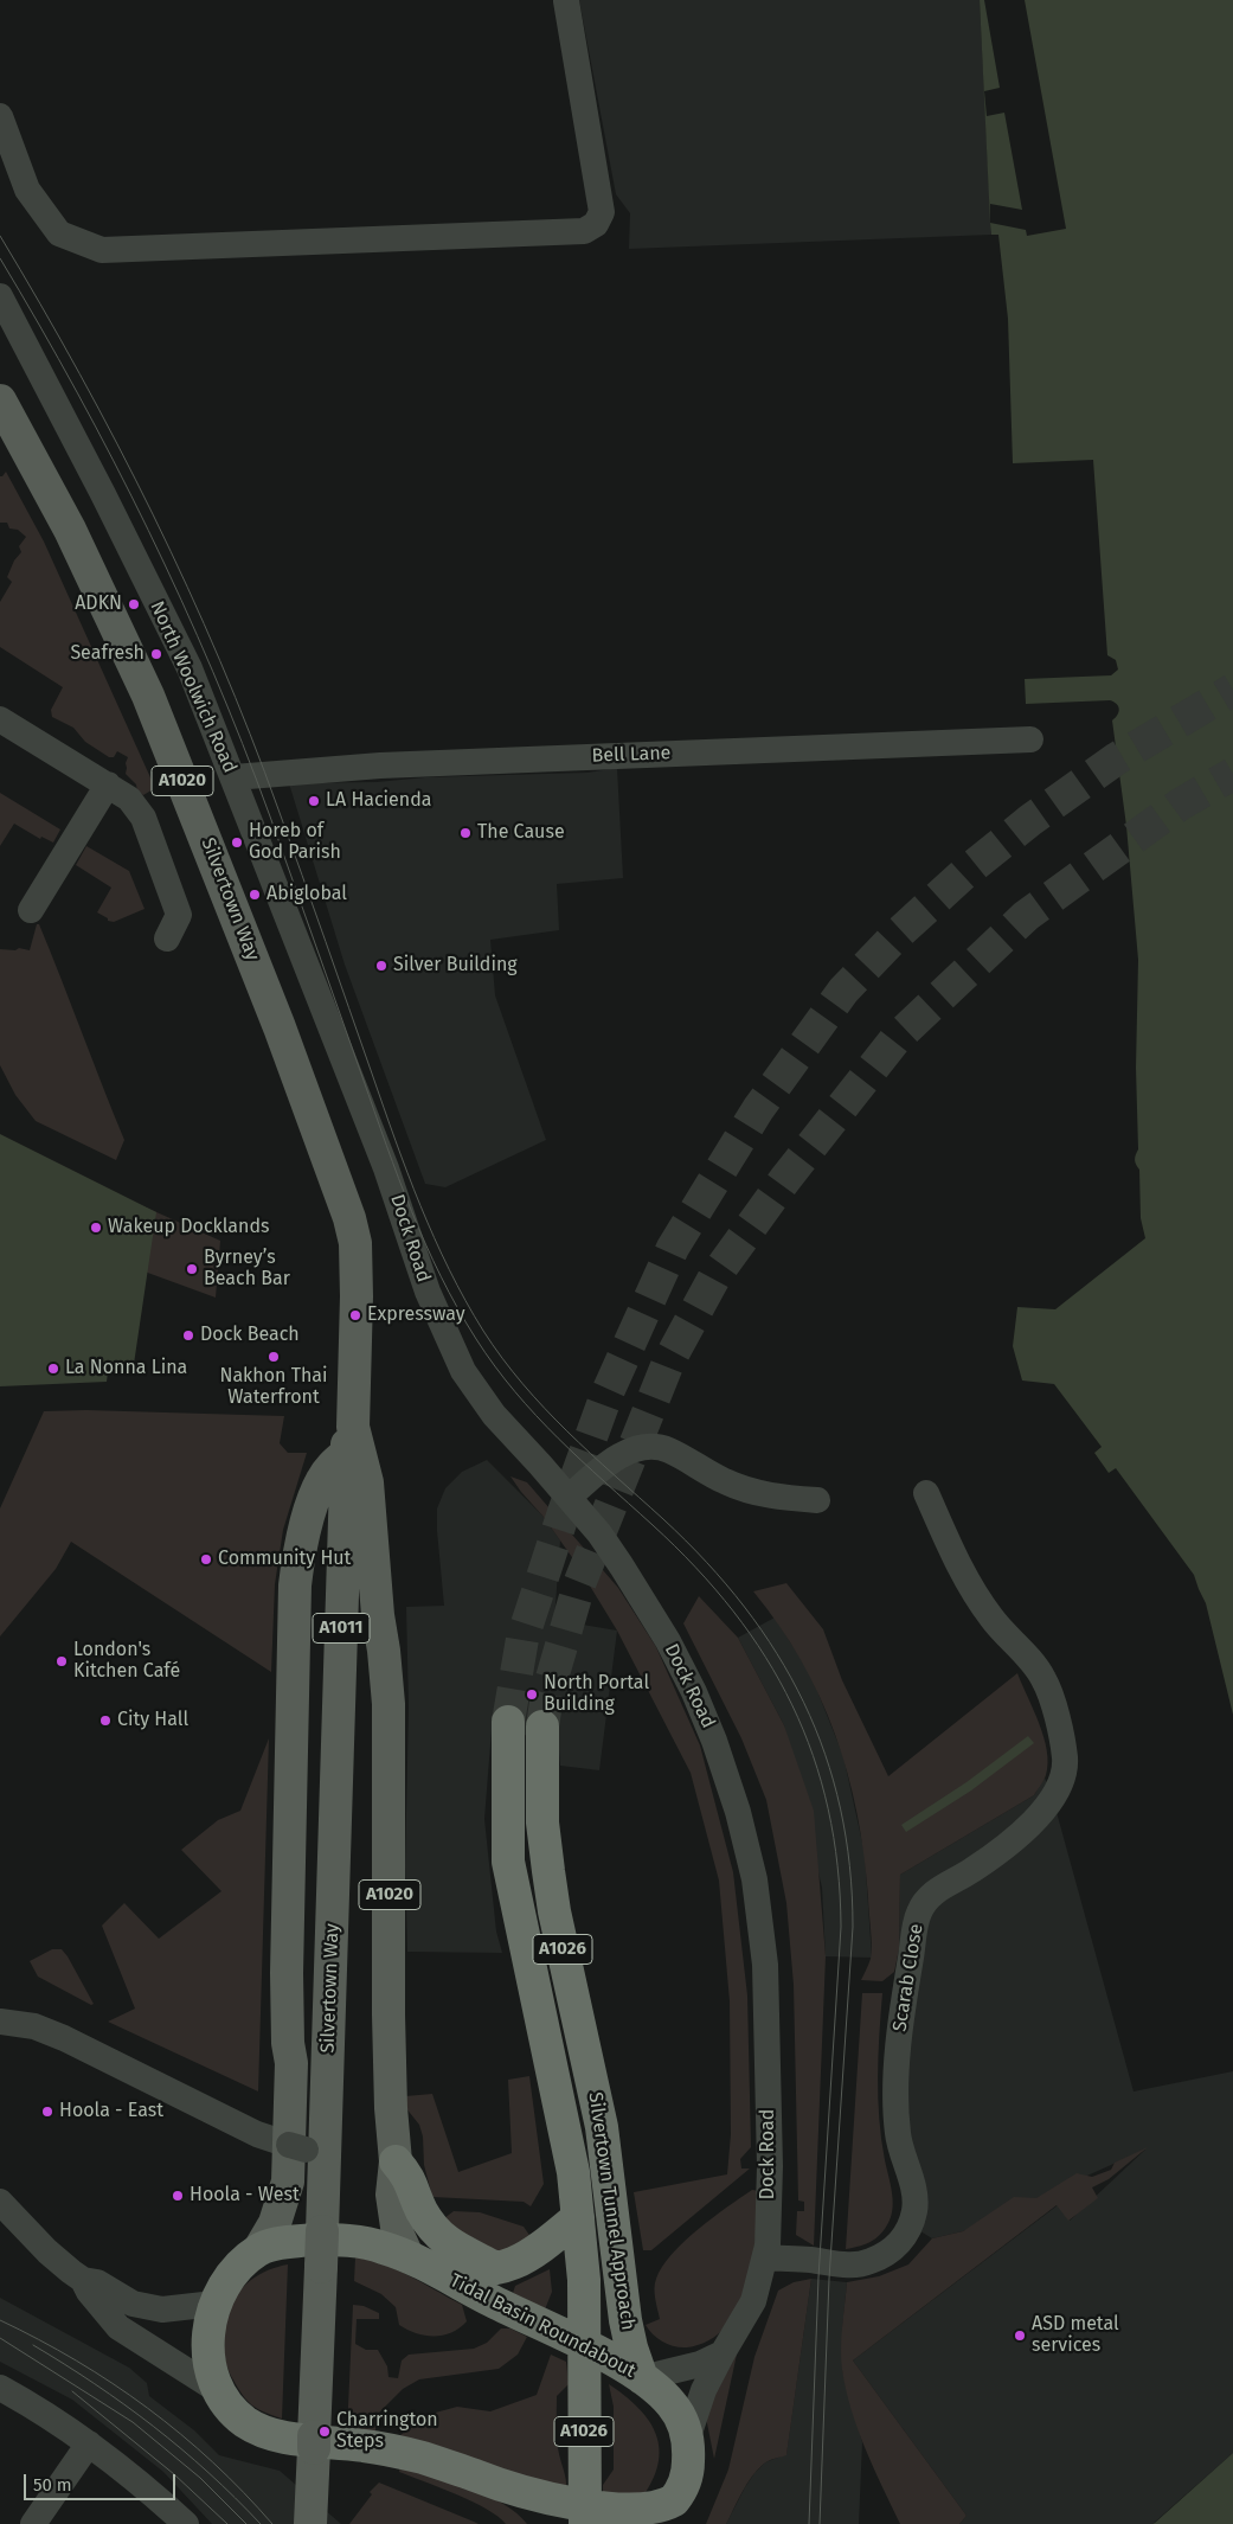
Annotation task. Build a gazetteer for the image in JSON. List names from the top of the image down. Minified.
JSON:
{"streets":{"highway":["A1026","Silvertown Tunnel Approach","Tidal Basin Roundabout"],"main road":["A1020","Silvertown Way","A1011"],"street":["North Woolwich Road","Bell Lane","Dock Road","Scarab Close"]},"crossings":[["North Woolwich Road","Bell Lane"],["North Woolwich Road","Dock Road"],["Silvertown Way","Tidal Basin Roundabout"],["Dock Road","Scarab Close"],["Dock Road","Tidal Basin Roundabout"],["A1026","Silvertown Tunnel Approach"],["A1026","Tidal Basin Roundabout"],["Silvertown Tunnel Approach","Tidal Basin Roundabout"]],"places":["ADKN","Seafresh","LA Hacienda","The Cause","Horeb of God Parish","Abiglobal","Silver Building","Wakeup Docklands","Byrney’s Beach Bar","Expressway","Dock Beach","Nakhon Thai Waterfront","La Nonna Lina","Community Hut","London's Kitchen Café","North Portal Building","City Hall","Hoola - East","Hoola - West","ASD metal services","Charrington Steps"],"scale_bar":"50 m"}
